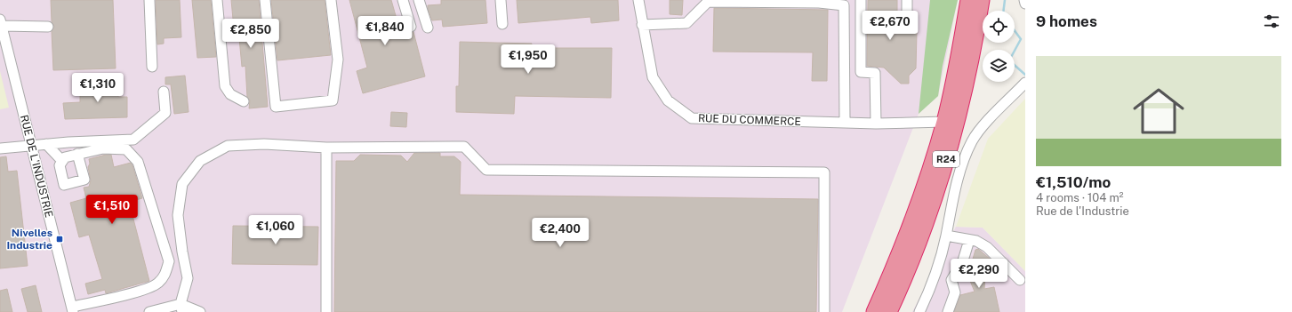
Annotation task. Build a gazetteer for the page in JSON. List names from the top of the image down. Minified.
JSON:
{"streets":{"highway":["R24"],"street":["RUE DU COMMERCE","RUE DE L'INDUSTRIE"]},"crossings":[["RUE DU COMMERCE","R24"]],"places":{"transit":["Nivelles Industrie"]},"page":{"heading":"9 homes","price":["€2,670","€1,840","€2,850","€1,950","€1,310","€1,510","€1,060","€2,400","€2,290"],"list":[{"name":"€1,510/mo","note":"4 rooms · 104 m² · Rue de l'Industrie"}]}}
